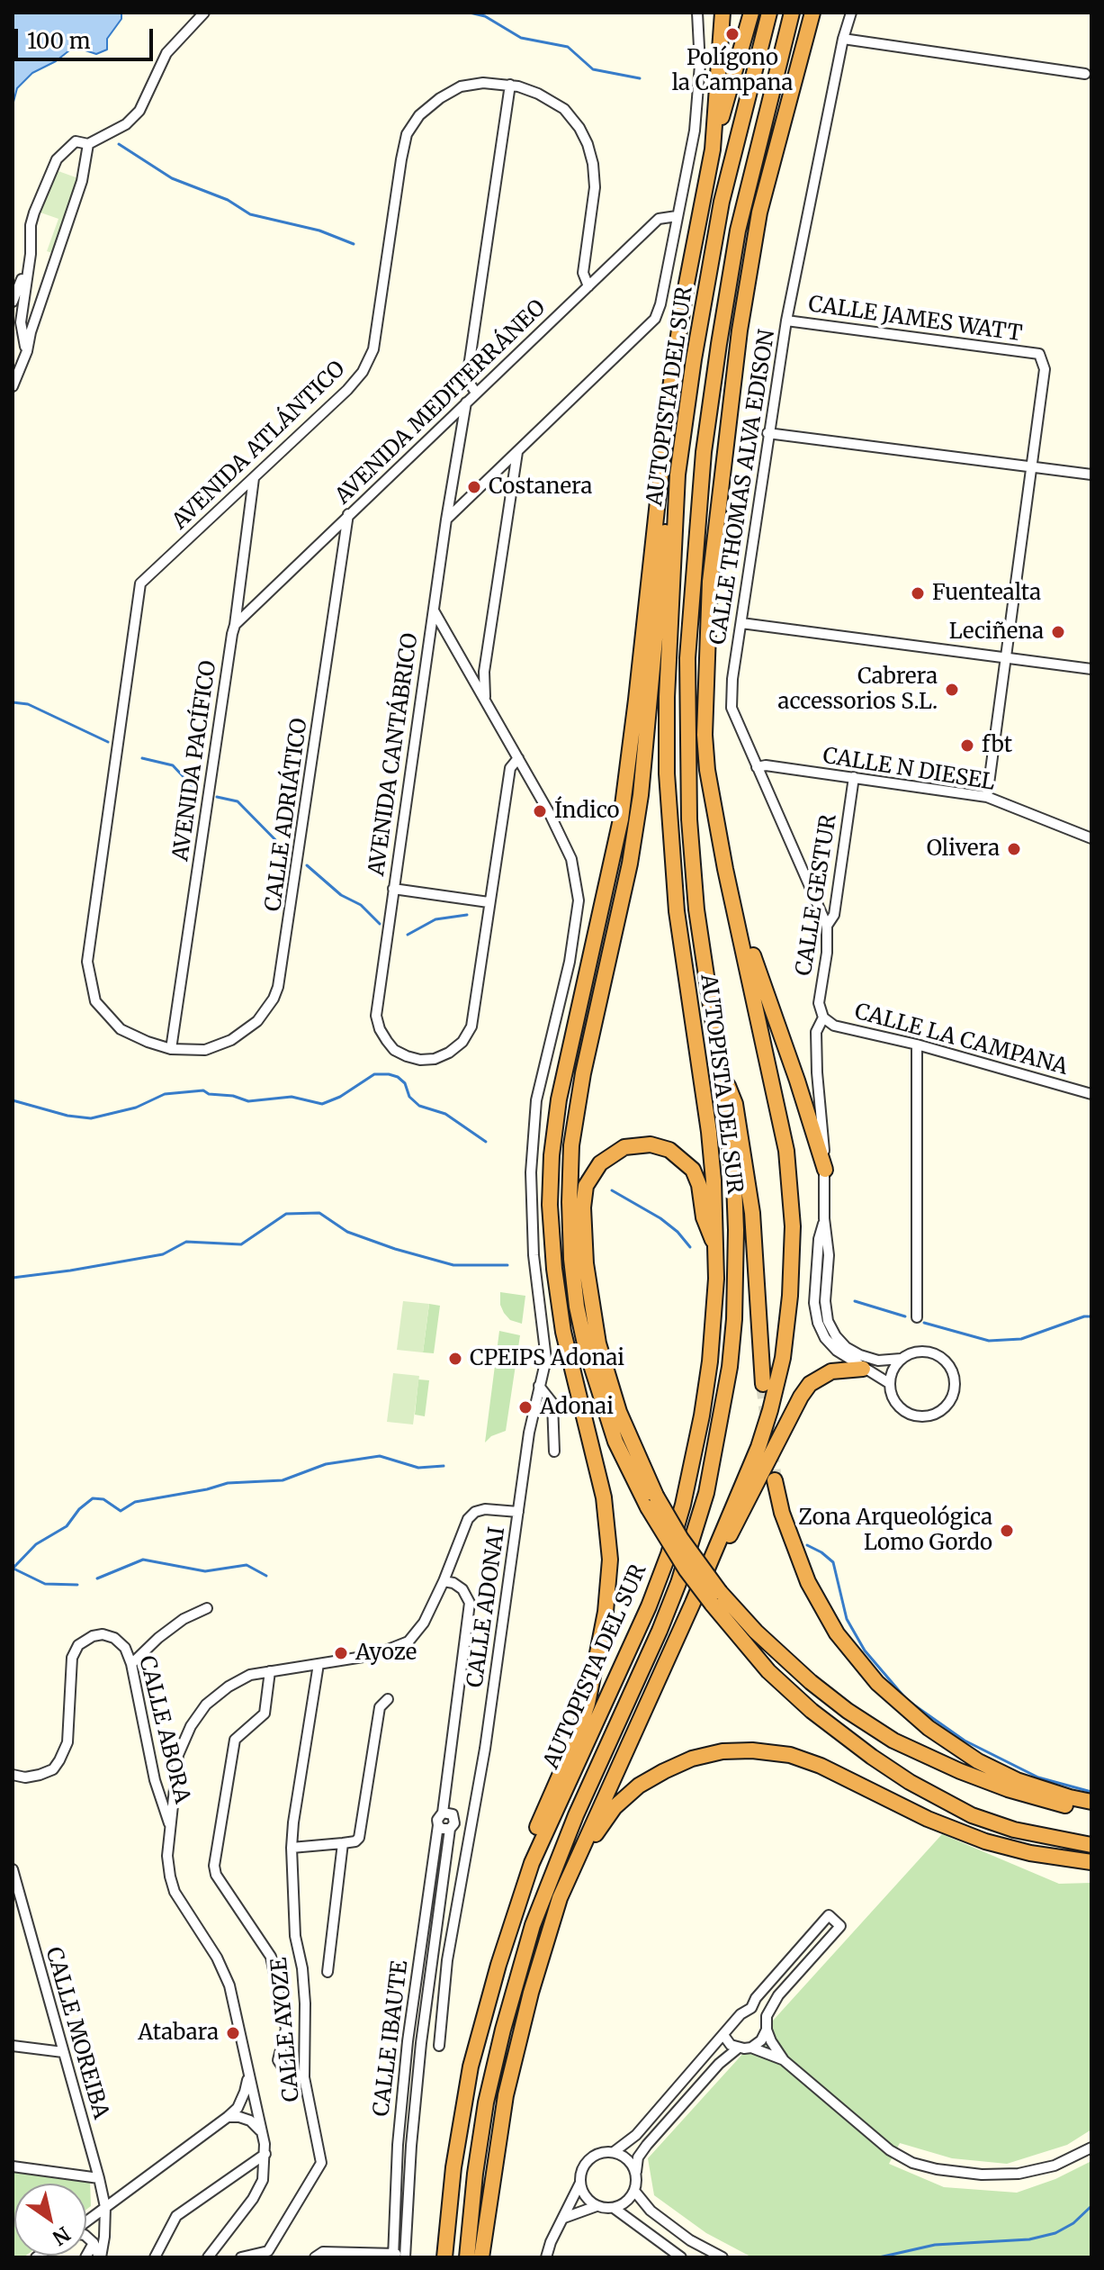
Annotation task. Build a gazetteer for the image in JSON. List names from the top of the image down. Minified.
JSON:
{"streets":{"highway":["AUTOPISTA DEL SUR"],"street":["CALLE JAMES WATT","AVENIDA MEDITERRÁNEO","AVENIDA ATLÁNTICO","CALLE THOMAS ALVA EDISON","AVENIDA CANTÁBRICO","AVENIDA PACÍFICO","CALLE N DIESEL","CALLE ADRIÁTICO","CALLE GESTUR","CALLE LA CAMPANA","CALLE ADONAI","CALLE ABORA","CALLE AYOZE","CALLE MOREIBA","CALLE IBAUTE"]},"crossings":[["CALLE JAMES WATT","CALLE THOMAS ALVA EDISON"],["AVENIDA MEDITERRÁNEO","AVENIDA ATLÁNTICO"],["AVENIDA MEDITERRÁNEO","AVENIDA CANTÁBRICO"],["AVENIDA MEDITERRÁNEO","AVENIDA PACÍFICO"],["AVENIDA MEDITERRÁNEO","CALLE ADRIÁTICO"],["AVENIDA ATLÁNTICO","AVENIDA PACÍFICO"],["AVENIDA ATLÁNTICO","CALLE ADRIÁTICO"],["CALLE THOMAS ALVA EDISON","CALLE N DIESEL"],["CALLE THOMAS ALVA EDISON","CALLE GESTUR"],["AVENIDA CANTÁBRICO","CALLE ADONAI"],["AVENIDA PACÍFICO","CALLE ADRIÁTICO"],["CALLE N DIESEL","CALLE GESTUR"],["CALLE GESTUR","CALLE LA CAMPANA"]],"places":["Polígono la Campana","Costanera","Fuentealta","Leciñena","Cabrera accessorios S.L.","fbt","Índico","Olivera","CPEIPS Adonai","Adonai","Zona Arqueológica Lomo Gordo","Ayoze","Atabara"],"scale_bar":"100 m","north":"bottom right"}
